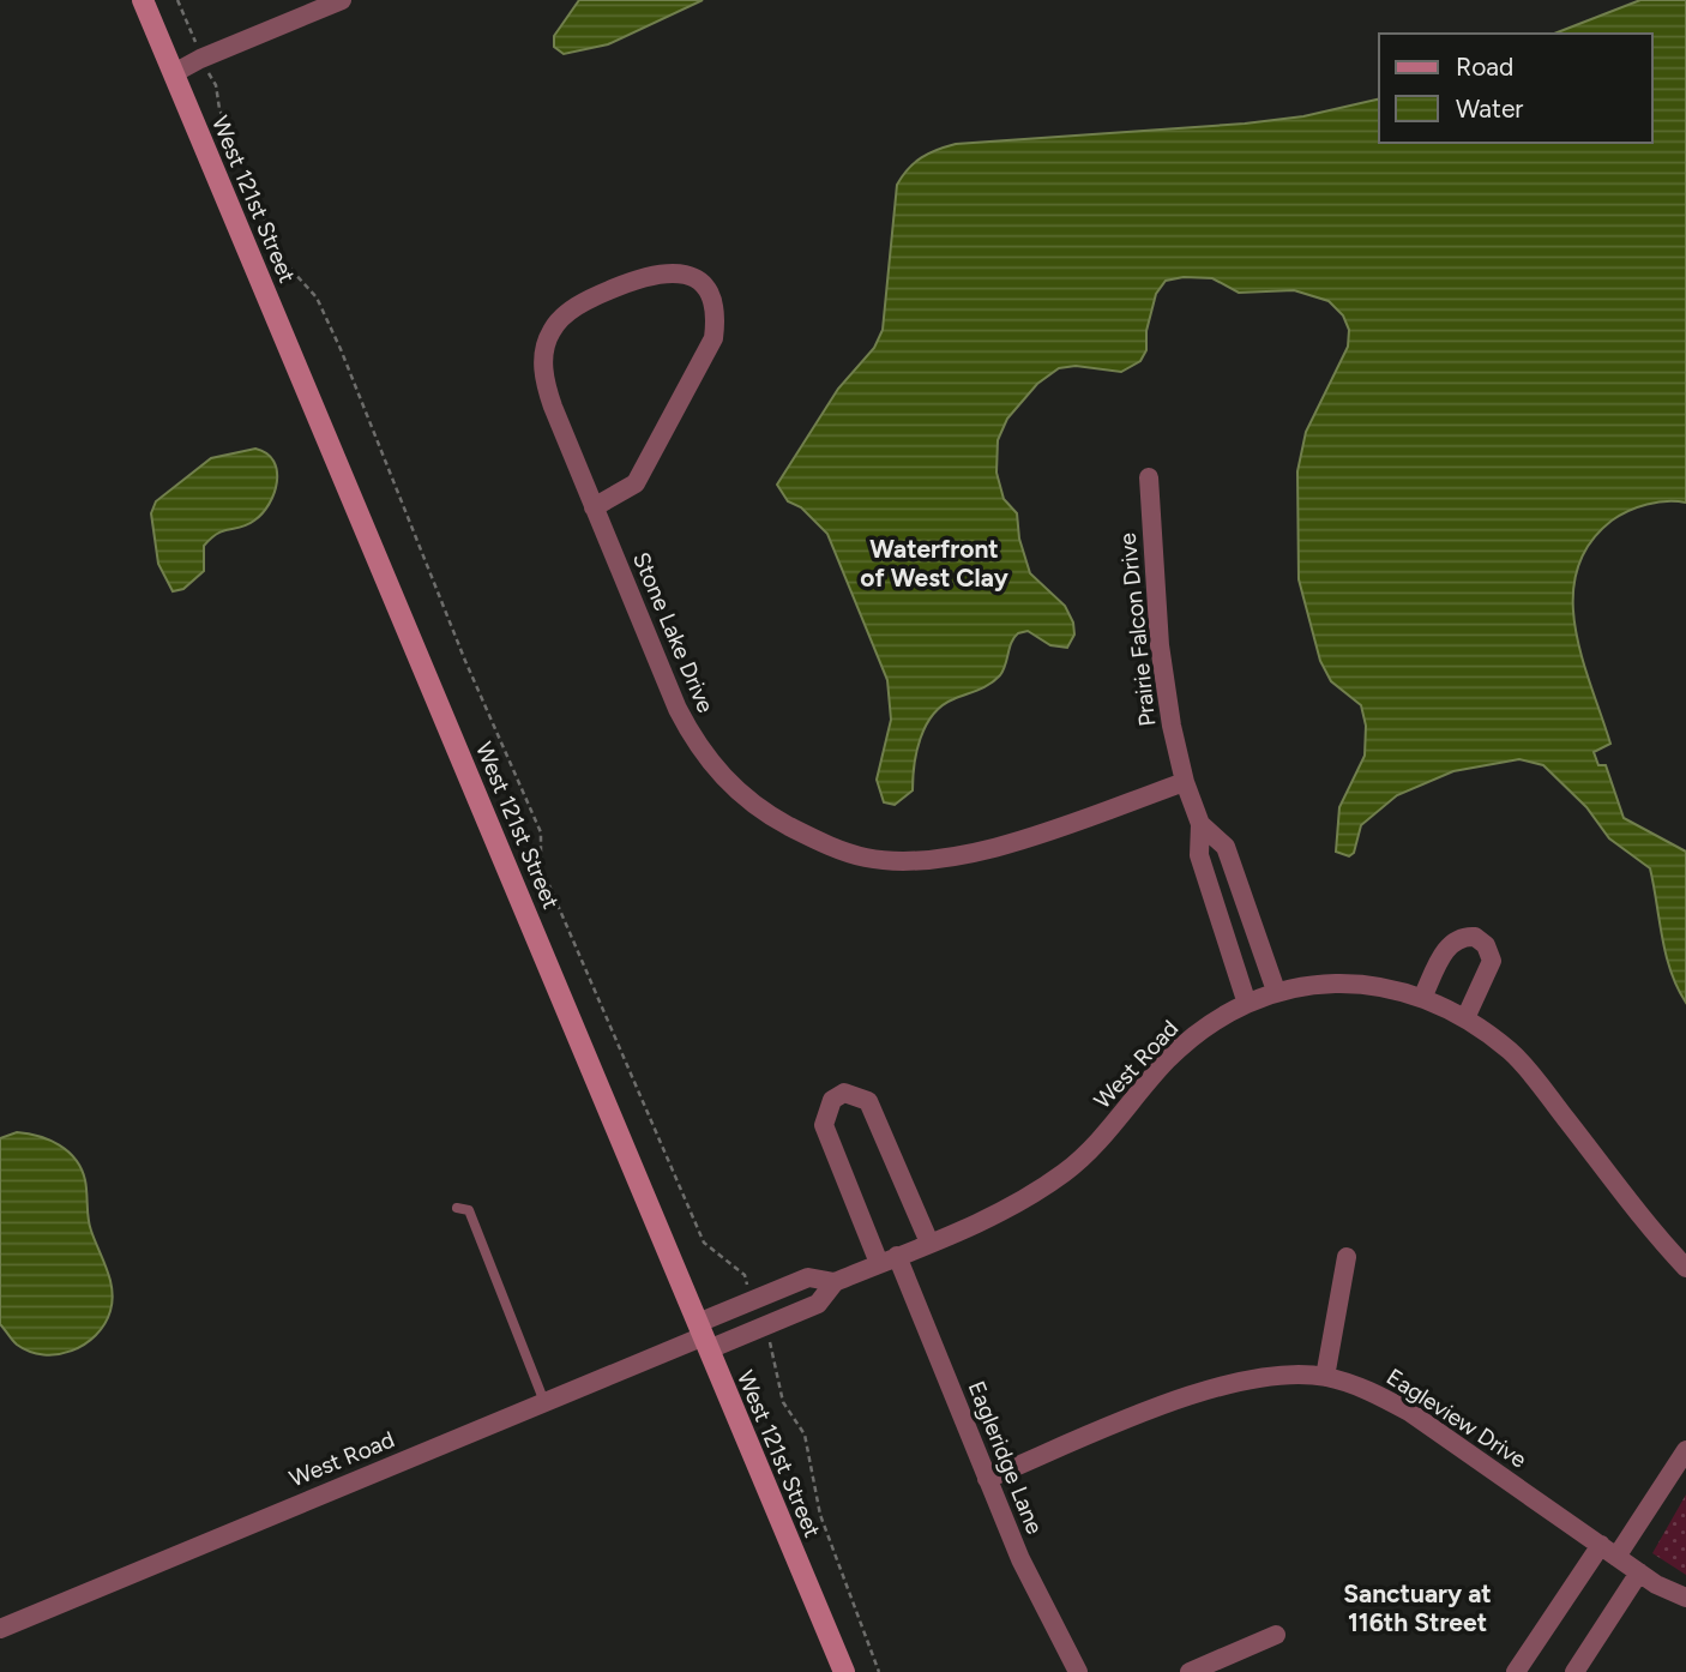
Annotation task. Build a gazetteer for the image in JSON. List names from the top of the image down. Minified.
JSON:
{"streets":{"street":["West 121st Street","Prairie Falcon Drive","Stone Lake Drive","West Road","Eagleview Drive","Eagleridge Lane"]},"crossings":[["West 121st Street","West Road"],["Prairie Falcon Drive","Stone Lake Drive"],["Prairie Falcon Drive","West Road"],["West Road","Eagleridge Lane"],["Eagleview Drive","Eagleridge Lane"]],"districts":["Waterfront of West Clay","Sanctuary at 116th Street"],"legend":["Road","Water"]}
